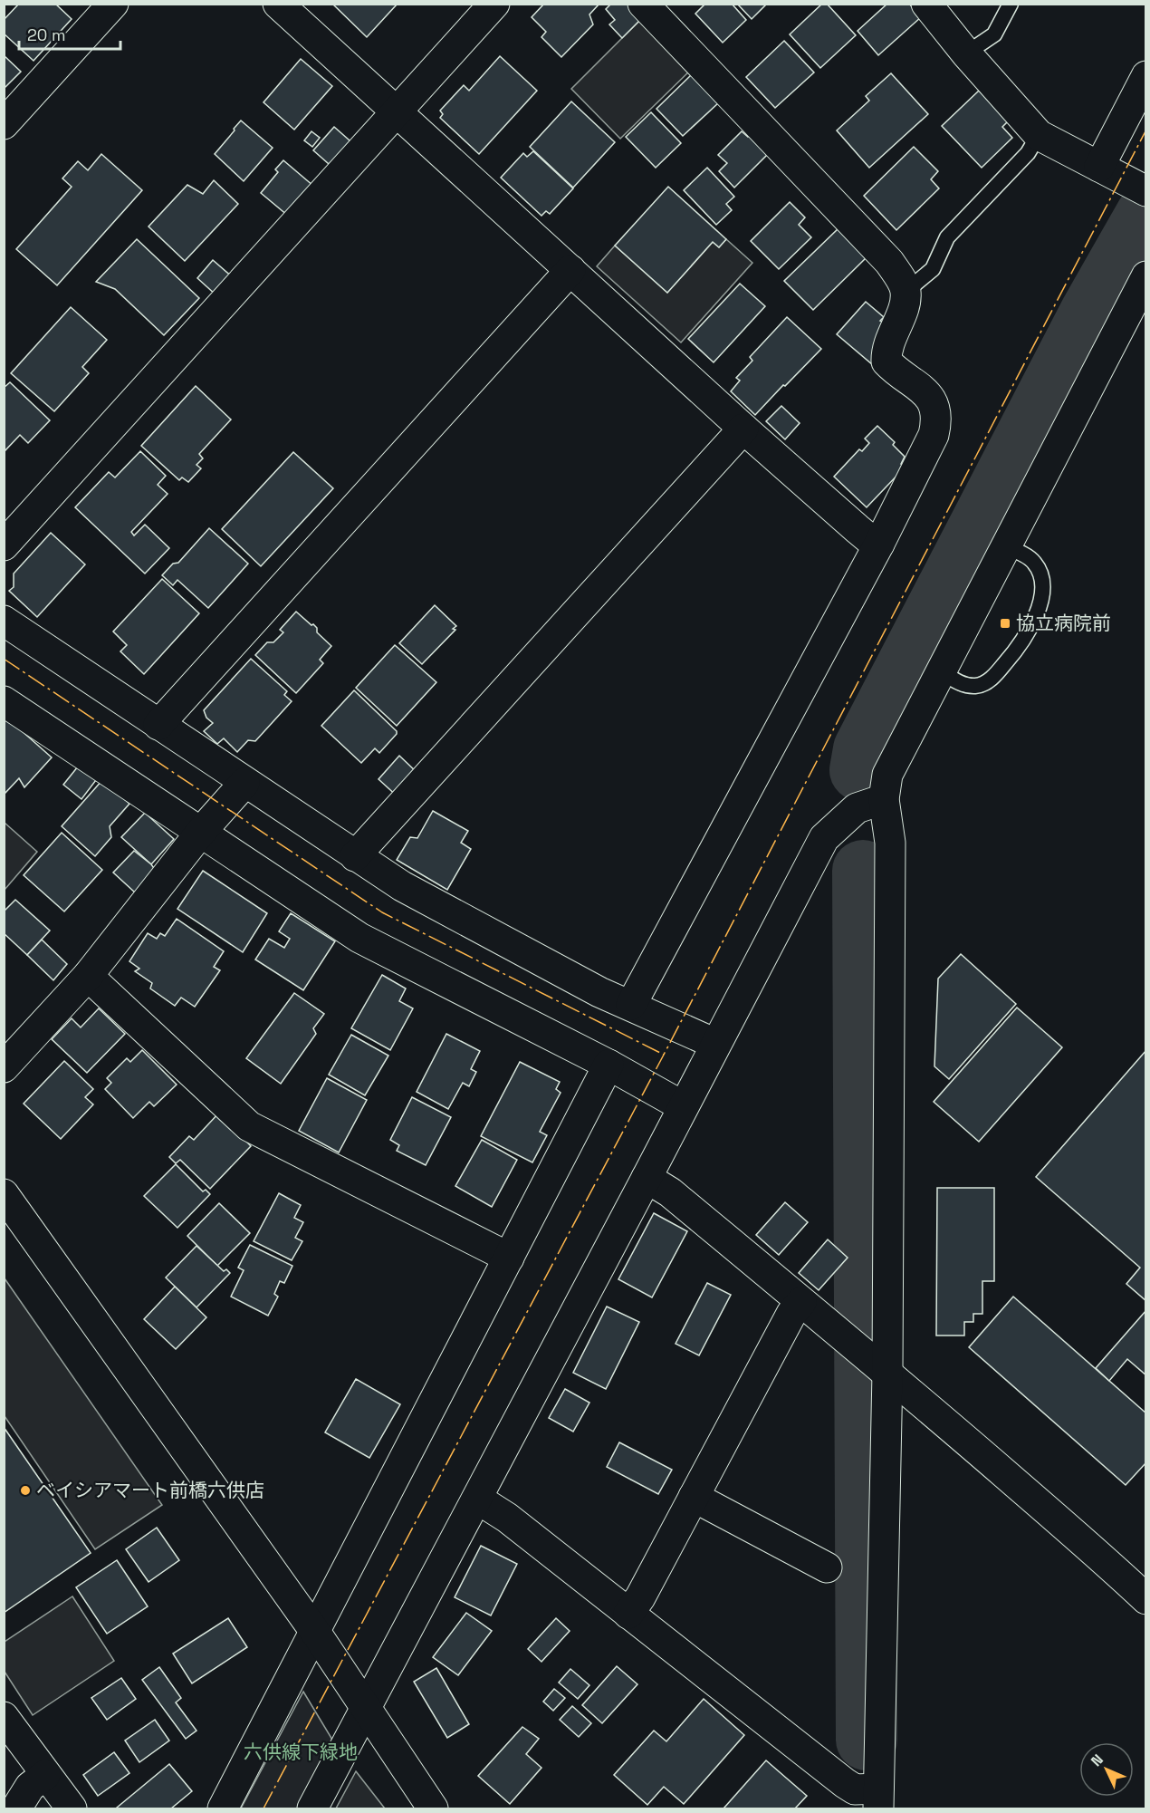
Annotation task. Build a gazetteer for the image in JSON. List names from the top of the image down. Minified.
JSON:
{"parks":["六供線下緑地"],"places":{"transit":["協立病院前"],"other":["ベイシアマート前橋六供店"]},"scale_bar":"20 m","north":"top left"}
